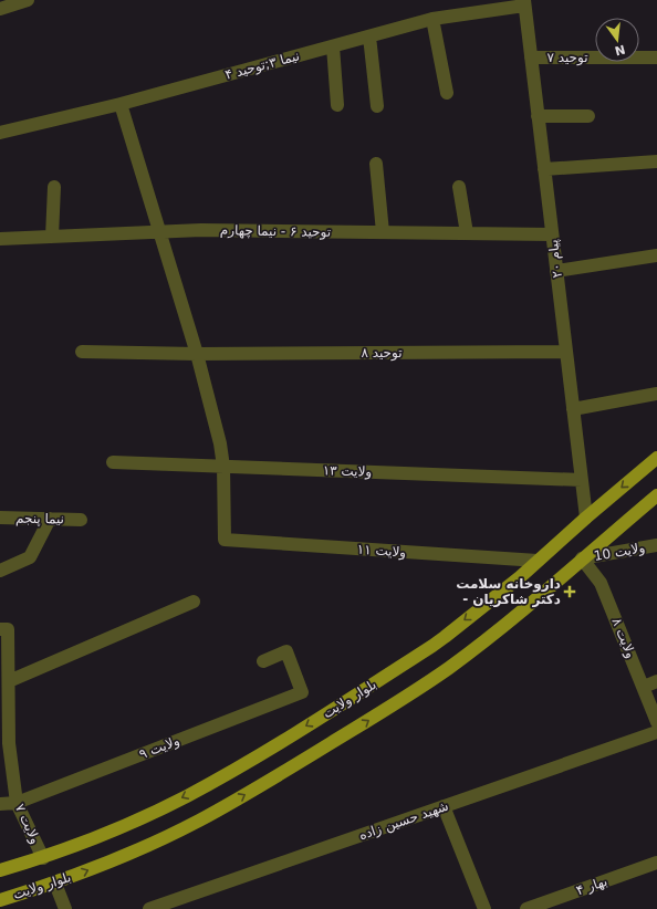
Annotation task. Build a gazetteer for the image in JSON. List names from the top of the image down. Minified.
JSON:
{"streets":{"main road":["بلوار ولایت"],"street":["توحید ۷","نیما ۳;توحید ۴","توحید ۶ - نیما چهارم","پیام ۲۰","توحید ۸","ولایت ۱۳","نیما پنجم","ولایت ۱۱","ولایت 10","ولایت ۸","ولایت ۹","شهید حسین زاده","ولایت ۷","بهار ۴"]},"crossings":[["توحید ۷","پیام ۲۰"],["نیما ۳;توحید ۴","پیام ۲۰"],["توحید ۶ - نیما چهارم","پیام ۲۰"],["پیام ۲۰","توحید ۸"],["پیام ۲۰","ولایت ۱۳"],["پیام ۲۰","بلوار ولایت"],["ولایت ۱۳","ولایت ۱۱"],["ولایت ۱۱","بلوار ولایت"],["ولایت 10","ولایت ۸"],["ولایت 10","بلوار ولایت"],["ولایت ۸","بلوار ولایت"],["بلوار ولایت","ولایت ۷"],["ولایت ۹","ولایت ۷"]],"places":{"health":["داروخانه سلامت - دکتر شاکریان"]},"north":"bottom"}
